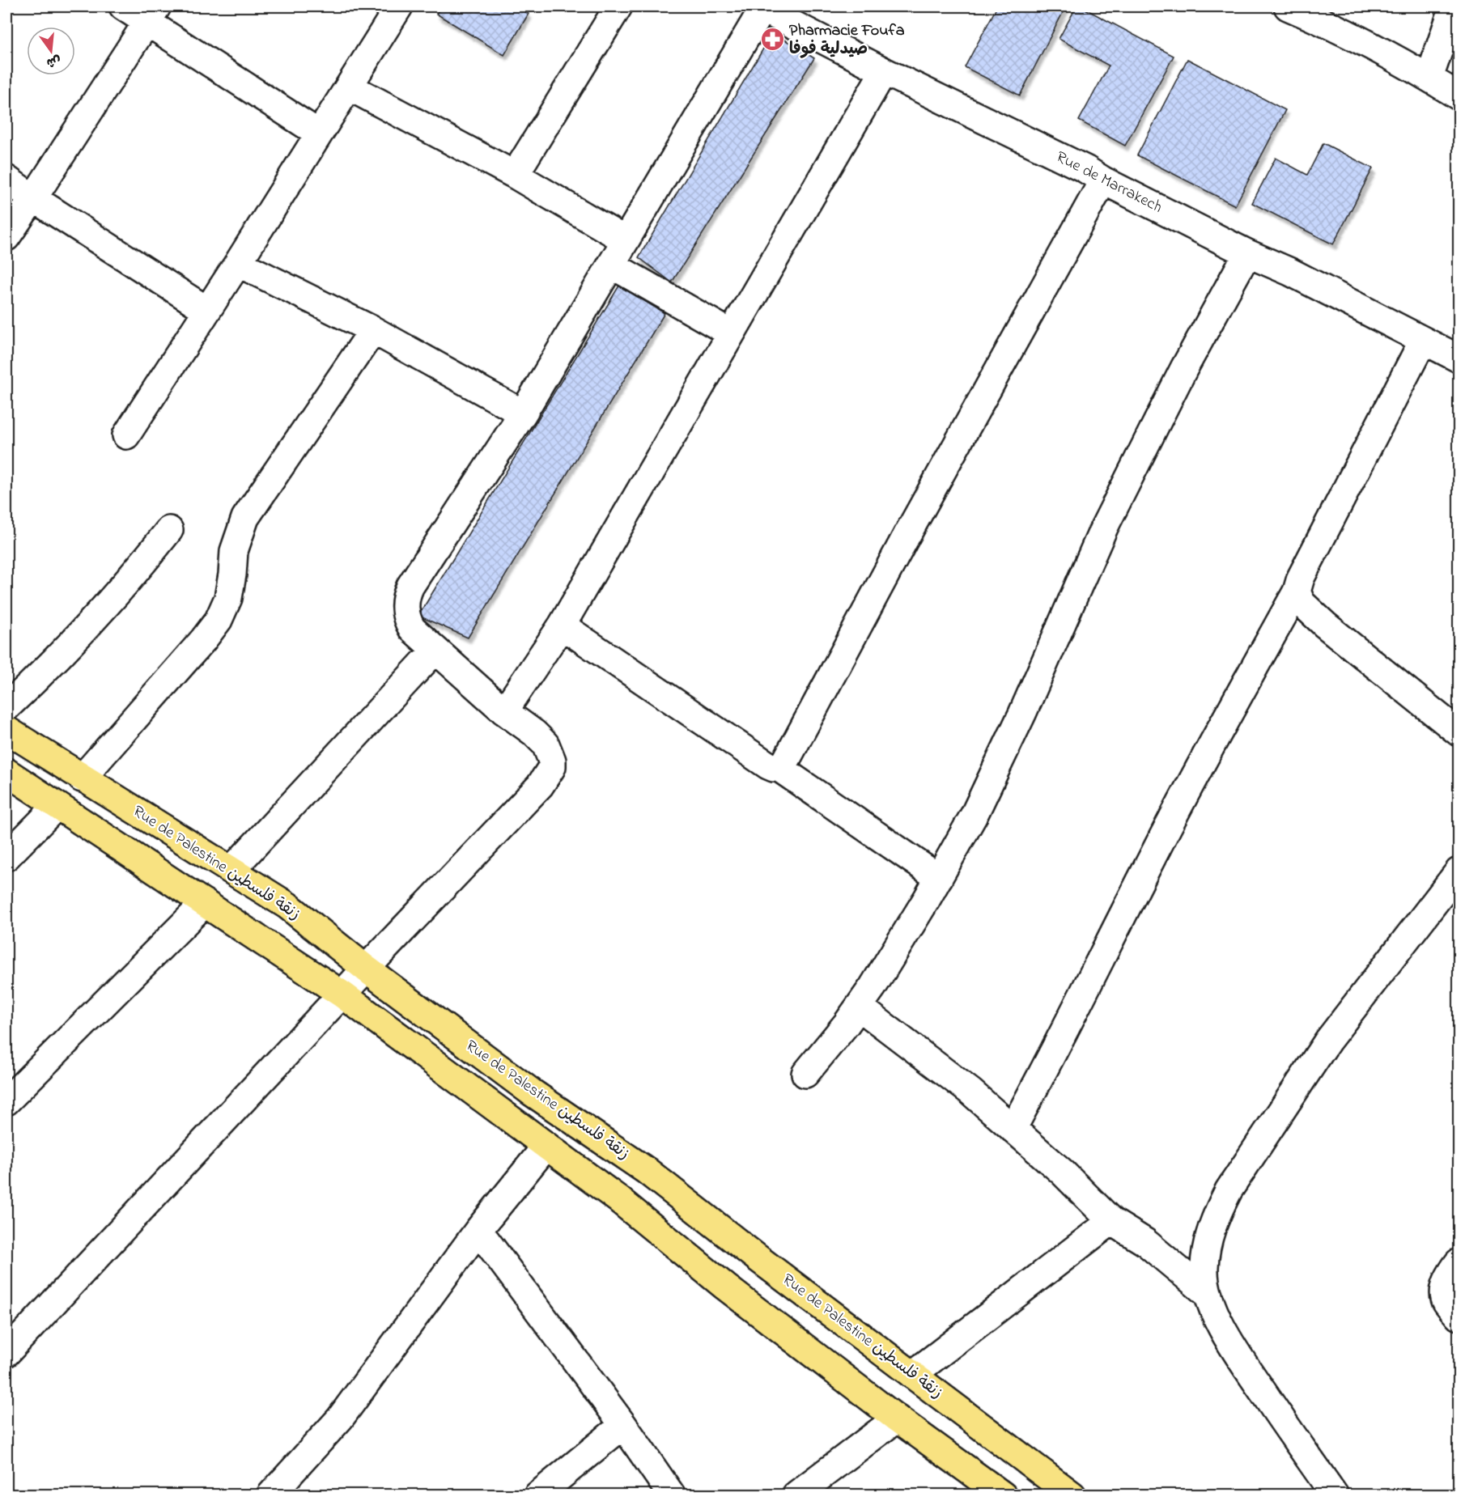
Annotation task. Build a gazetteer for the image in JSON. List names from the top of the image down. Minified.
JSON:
{"streets":{"main road":["Rue de Palestine زنقة فلسطين"],"street":["Rue de Marrakech"]},"places":{"pharmacy":["Pharmacie Foufa صيدلية فوفا"]},"north":"bottom"}
